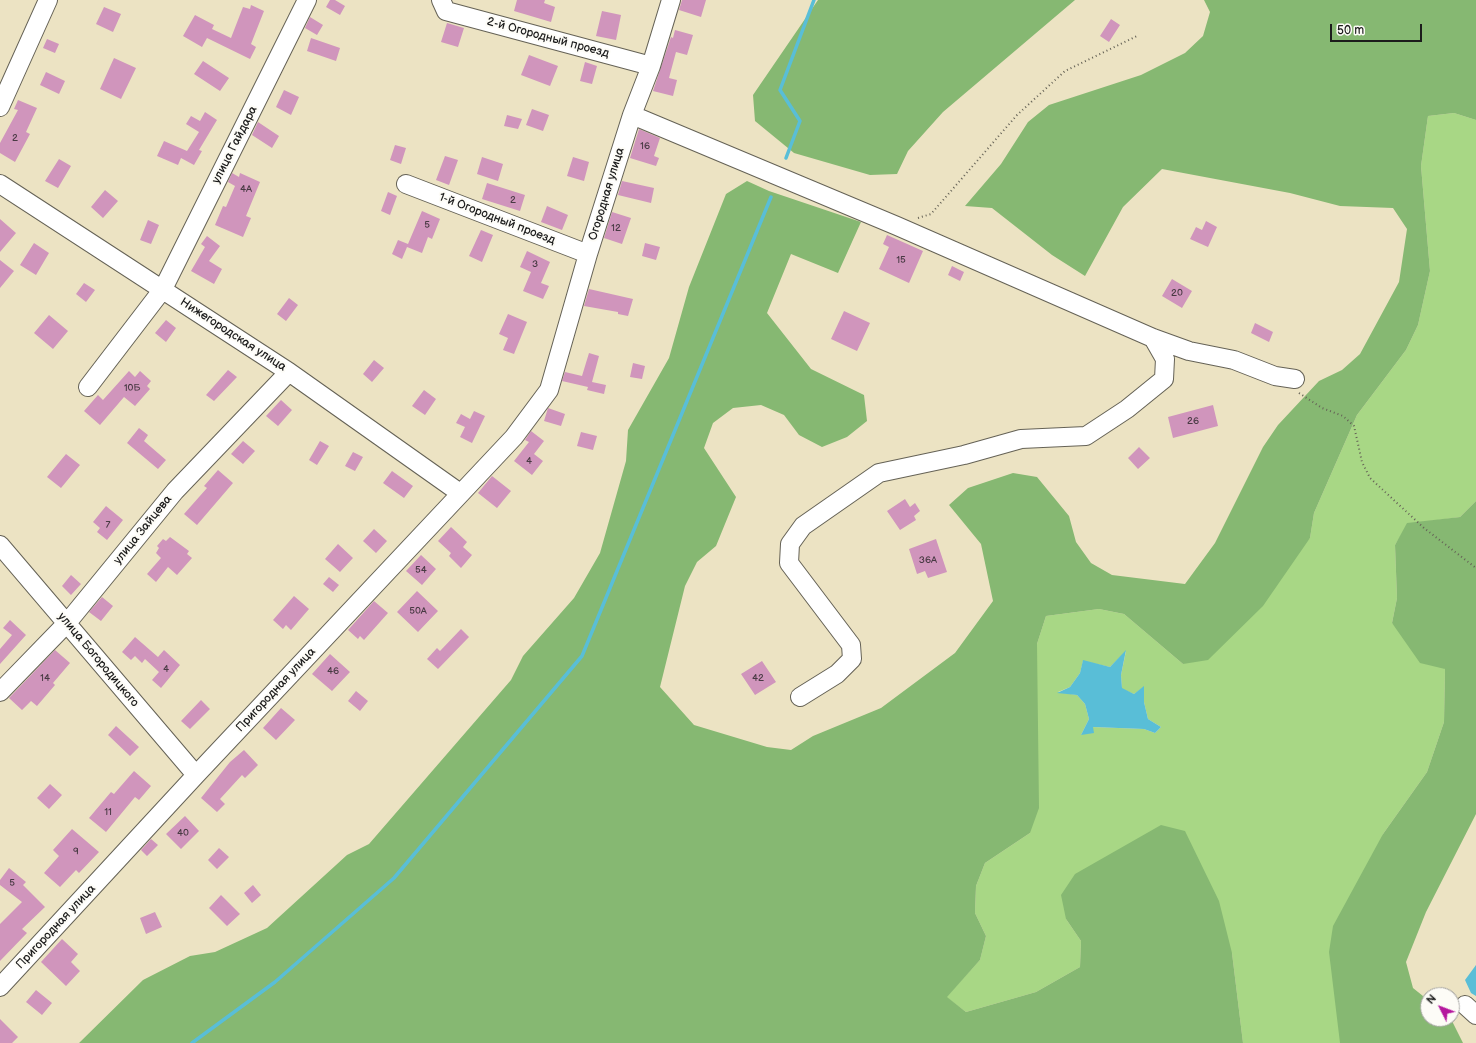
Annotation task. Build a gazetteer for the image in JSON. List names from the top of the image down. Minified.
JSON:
{"streets":{"street":["2-й Огородный проезд","улица Гайдара","Огородная улица","1-й Огородный проезд","Нижегородская улица","улица Зайцева","улица Богородицкого","Пригородная улица"]},"crossings":[["2-й Огородный проезд","Огородная улица"],["улица Гайдара","Нижегородская улица"],["Огородная улица","1-й Огородный проезд"],["Огородная улица","Пригородная улица"],["Нижегородская улица","улица Зайцева"],["Нижегородская улица","Пригородная улица"],["улица Зайцева","улица Богородицкого"],["улица Богородицкого","Пригородная улица"]],"house_numbers":["2","16","4А","2","5","12","15","3","20","10Б","26","4","7","36А","54","50А","4","46","14","42","11","40","9","5"],"scale_bar":"50 m","north":"top left"}
